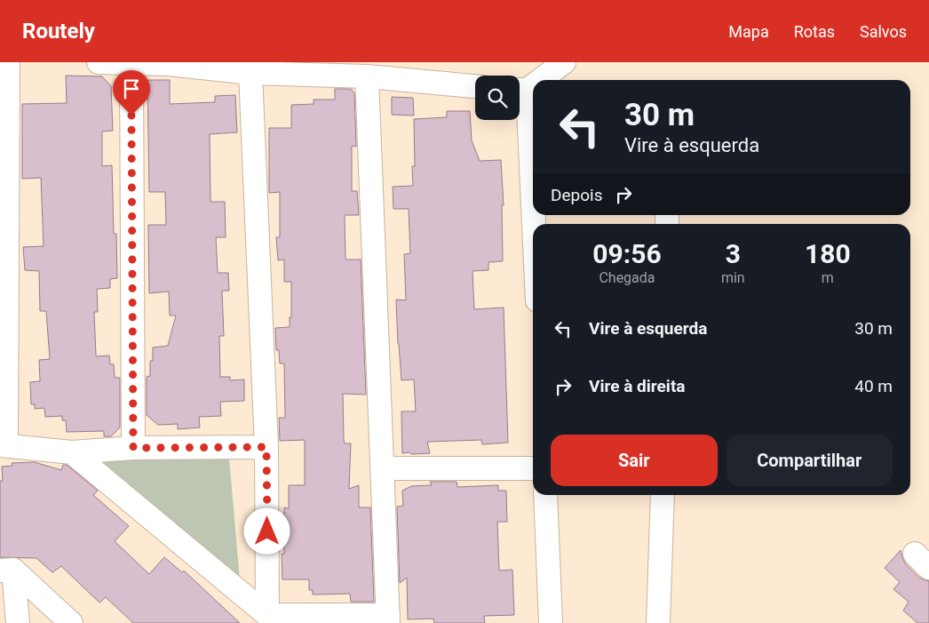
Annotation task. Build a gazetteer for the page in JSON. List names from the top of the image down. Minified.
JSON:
{"page":{"header":"Routely","nav":["Mapa","Rotas","Salvos"],"turn":["30 m","Vire à esquerda"],"then":"Depois","eta":["09:56","Chegada","3","min","180","m"],"list":[{"name":"Vire à esquerda","value":"30 m"},{"name":"Vire à direita","value":"40 m"}],"buttons":["Sair","Compartilhar"]}}
